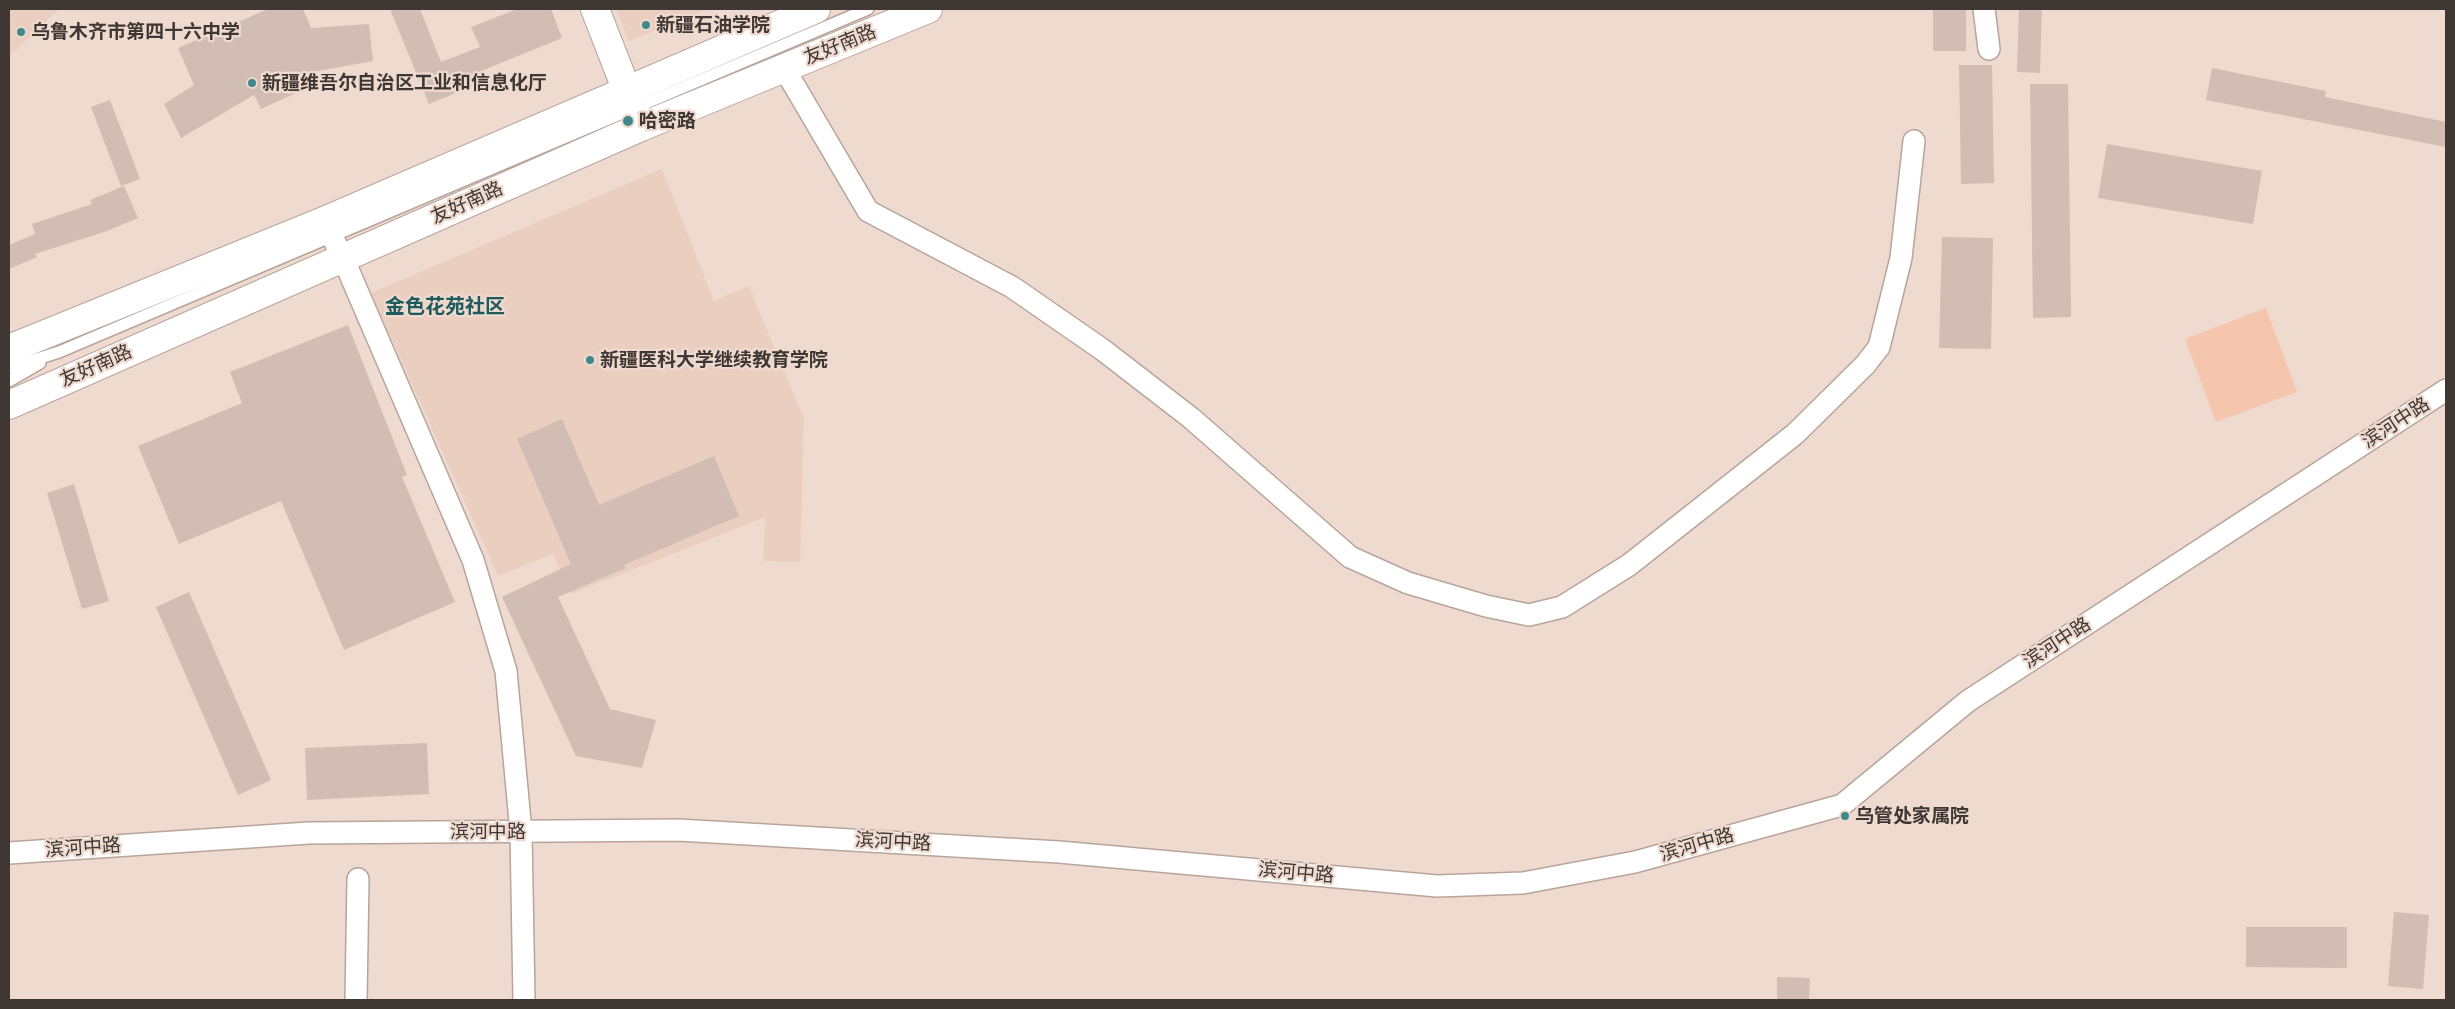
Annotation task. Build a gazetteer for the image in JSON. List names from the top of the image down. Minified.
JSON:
{"streets":{"main road":["友好南路"],"street":["滨河中路"]},"districts":["金色花苑社区"],"places":["新疆石油学院","乌鲁木齐市第四十六中学","新疆维吾尔自治区工业和信息化厅","哈密路","新疆医科大学继续教育学院","乌管处家属院"]}
